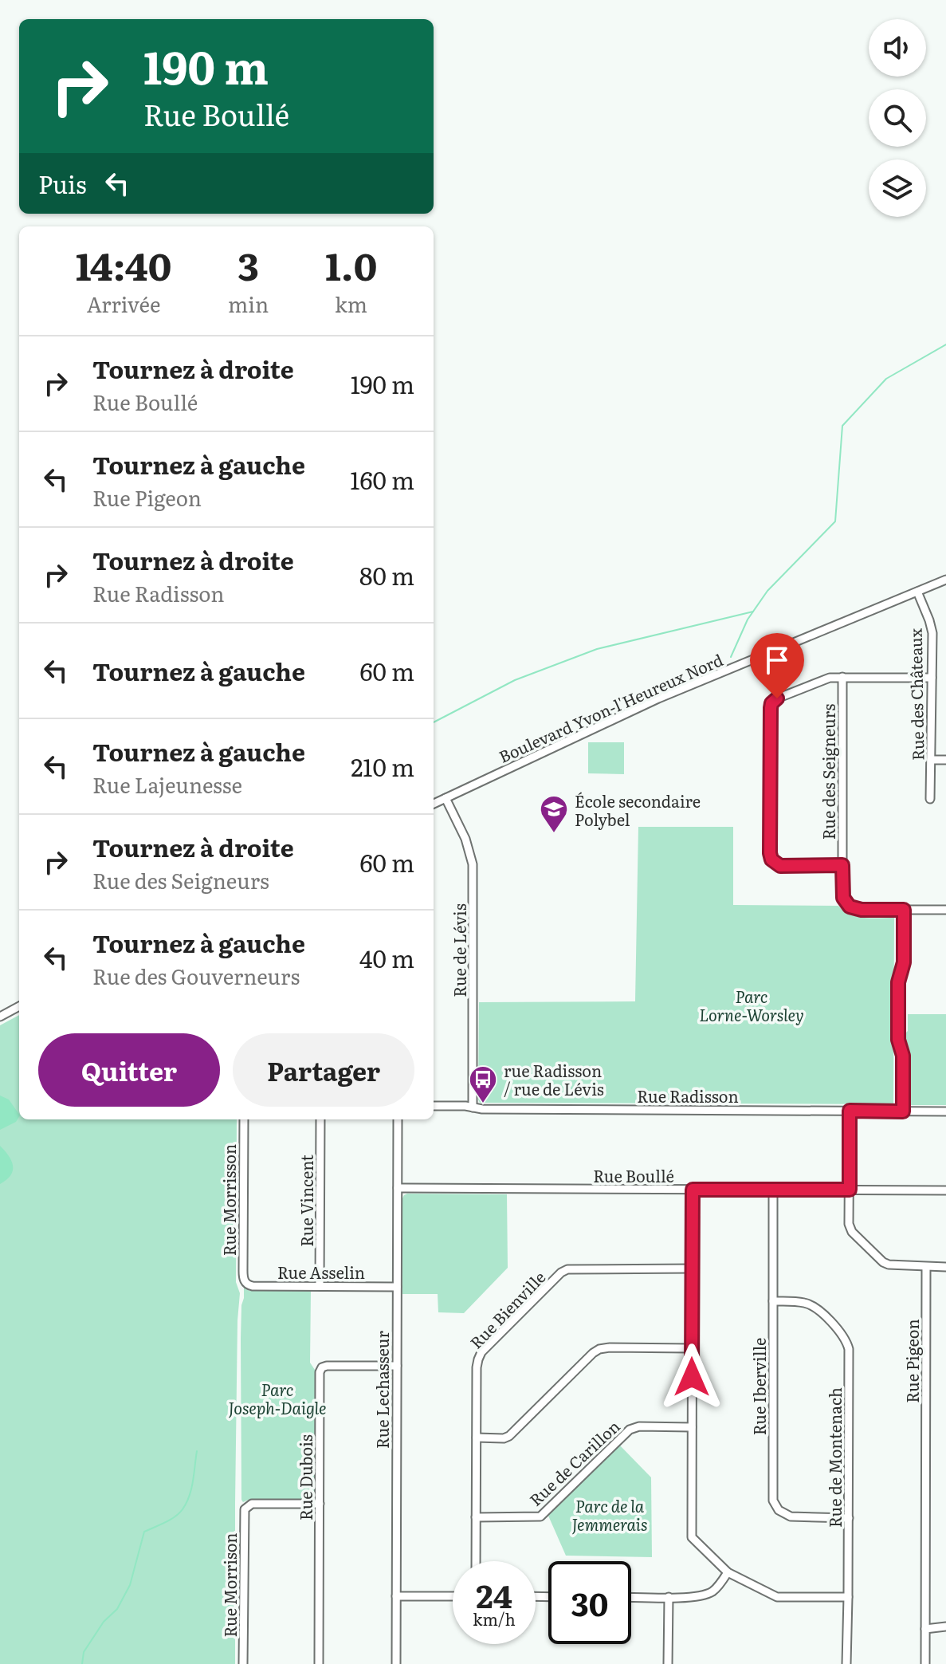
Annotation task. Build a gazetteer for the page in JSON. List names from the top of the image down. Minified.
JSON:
{"streets":{"street":["Rue des Châteaux","Boulevard Yvon-l'Heureux Nord","Rue des Seigneurs","Rue de Lévis","Rue Radisson","Rue Boullé","Rue Morrisson","Rue Vincent","Rue Asselin","Rue Bienville","Rue Pigeon","Rue Iberville","Rue Lechasseur","Rue de Montenach","Rue de Carillon","Rue Dubois","Rue Morrison"]},"crossings":[["Rue des Châteaux","Boulevard Yvon-l'Heureux Nord"],["Boulevard Yvon-l'Heureux Nord","Rue de Lévis"],["Rue de Lévis","Rue Radisson"],["Rue Boullé","Rue Iberville"],["Rue Boullé","Rue Lechasseur"],["Rue Morrisson","Rue Asselin"],["Rue Vincent","Rue Asselin"],["Rue Asselin","Rue Lechasseur"],["Rue Bienville","Rue de Carillon"],["Rue Iberville","Rue de Montenach"],["Rue Lechasseur","Rue Dubois"],["Rue Dubois","Rue Morrison"]],"parks":["Parc Lorne-Worsley","Parc Joseph-Daigle","Parc de la Jemmerais"],"places":{"school or university":["École secondaire Polybel"],"bus stop":["rue Radisson / rue de Lévis"]},"page":{"turn":["190 m","Rue Boullé"],"then":"Puis","eta":["14:40","Arrivée","3","min","1.0","km"],"list":[{"name":"Tournez à droite","note":"Rue Boullé","value":"190 m"},{"name":"Tournez à gauche","note":"Rue Pigeon","value":"160 m"},{"name":"Tournez à droite","note":"Rue Radisson","value":"80 m"},{"name":"Tournez à gauche","value":"60 m"},{"name":"Tournez à gauche","note":"Rue Lajeunesse","value":"210 m"},{"name":"Tournez à droite","note":"Rue des Seigneurs","value":"60 m"},{"name":"Tournez à gauche","note":"Rue des Gouverneurs","value":"40 m"}],"buttons":["Quitter","Partager"],"speed":"24 km/h","limit":"30"}}
